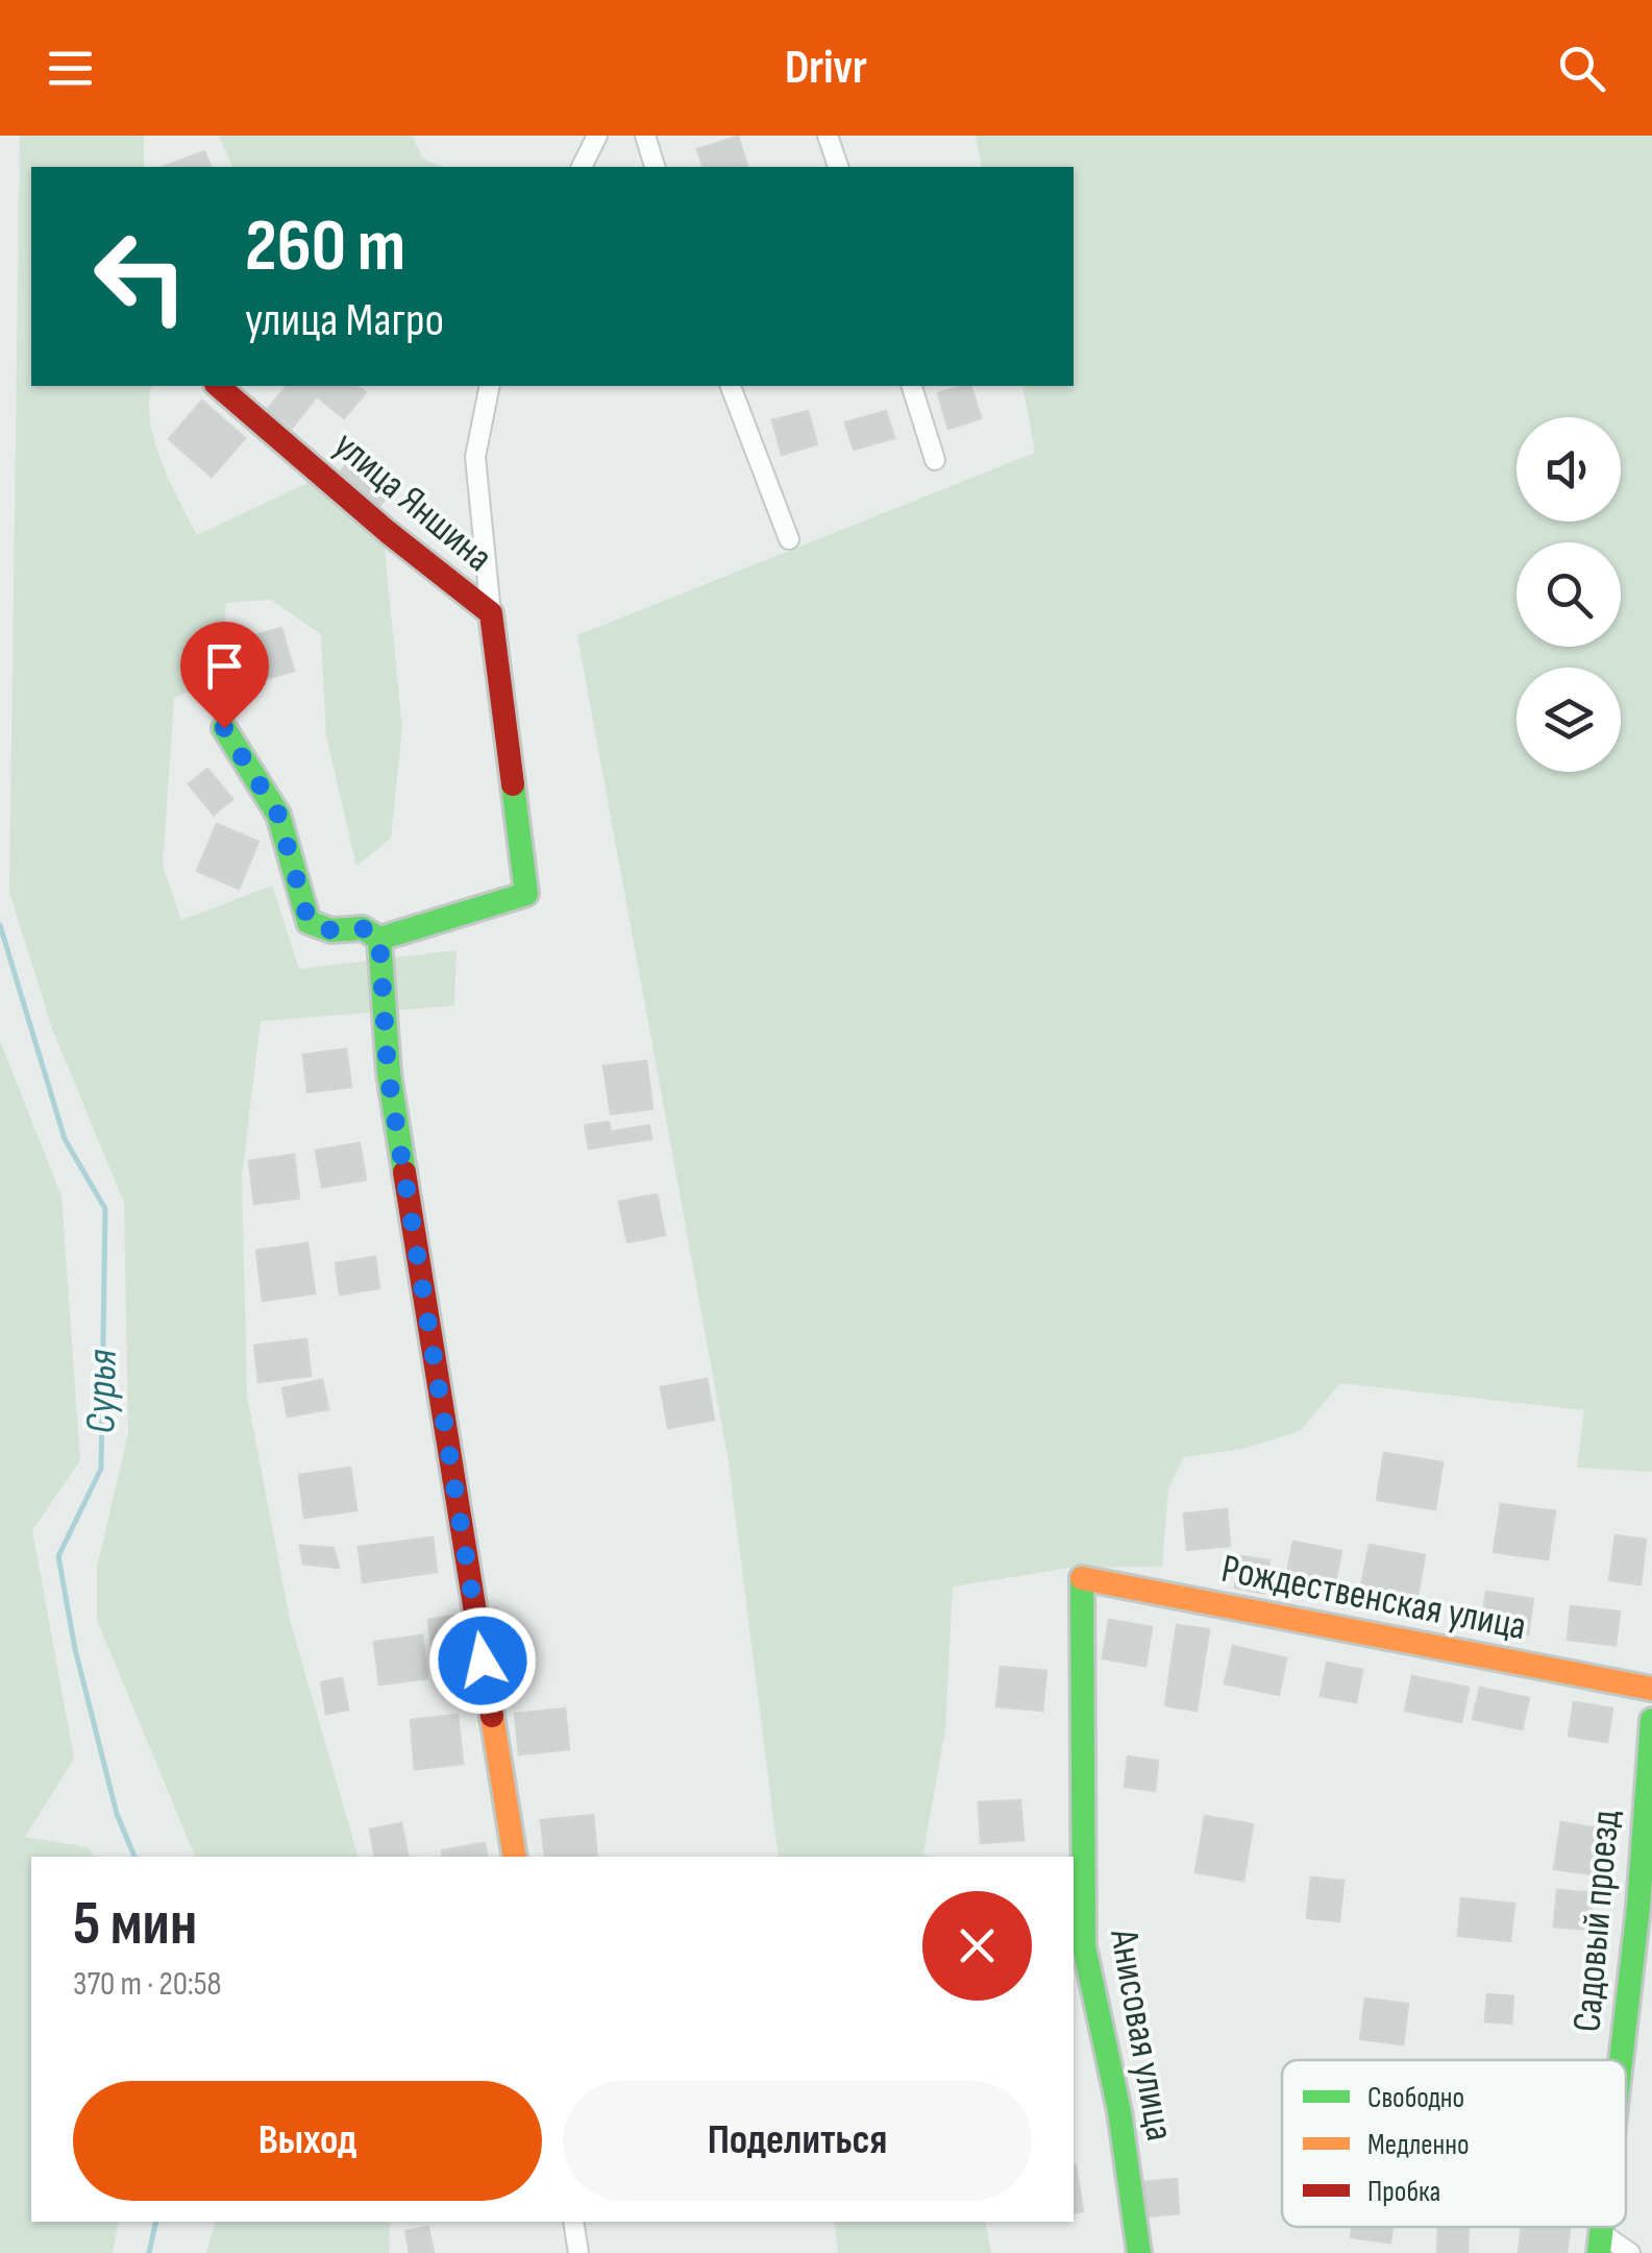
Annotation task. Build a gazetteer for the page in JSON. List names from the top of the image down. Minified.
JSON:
{"streets":{"street":["улица Яншина","Рождественская улица","Садовый проезд","Анисовая улица"]},"crossings":[["Рождественская улица","Анисовая улица"]],"water":["Сурья"],"legend":["Свободно","Медленно","Пробка"],"page":{"header":"Drivr","turn":["260 m","улица Магро"],"heading":["5 мин","370 m · 20:58"],"buttons":["Выход","Поделиться"]}}
